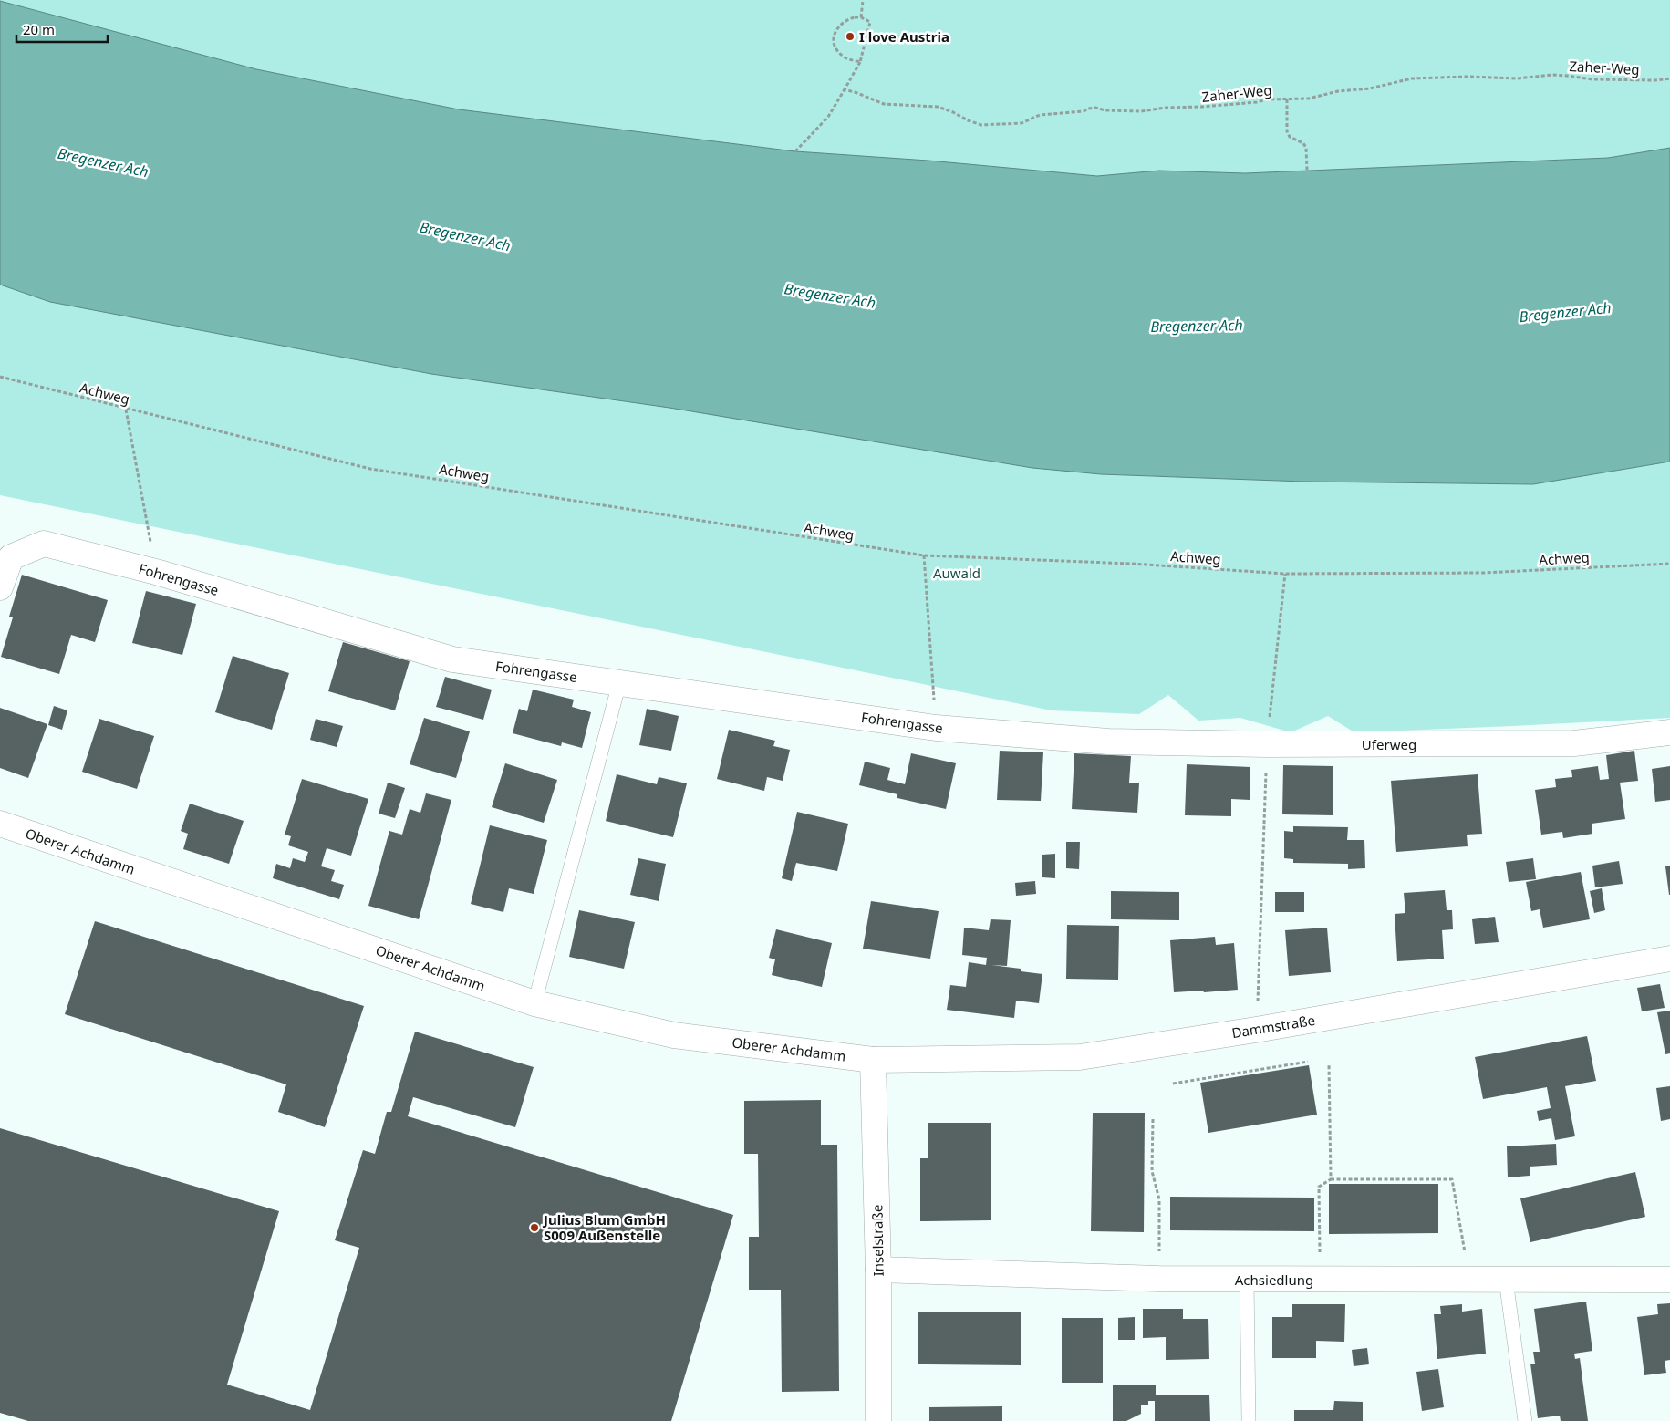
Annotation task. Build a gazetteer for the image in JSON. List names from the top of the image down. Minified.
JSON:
{"streets":{"street":["Fohrengasse","Uferweg","Oberer Achdamm","Dammstraße","Inselstraße","Achsiedlung"],"path":["Zaher-Weg","Achweg"]},"crossings":[["Fohrengasse","Uferweg"],["Oberer Achdamm","Dammstraße"],["Oberer Achdamm","Inselstraße"],["Dammstraße","Inselstraße"],["Inselstraße","Achsiedlung"]],"water":["Bregenzer Ach"],"parks":["Auwald"],"places":["I love Austria","Julius Blum GmbH S009 Außenstelle"],"scale_bar":"20 m"}
